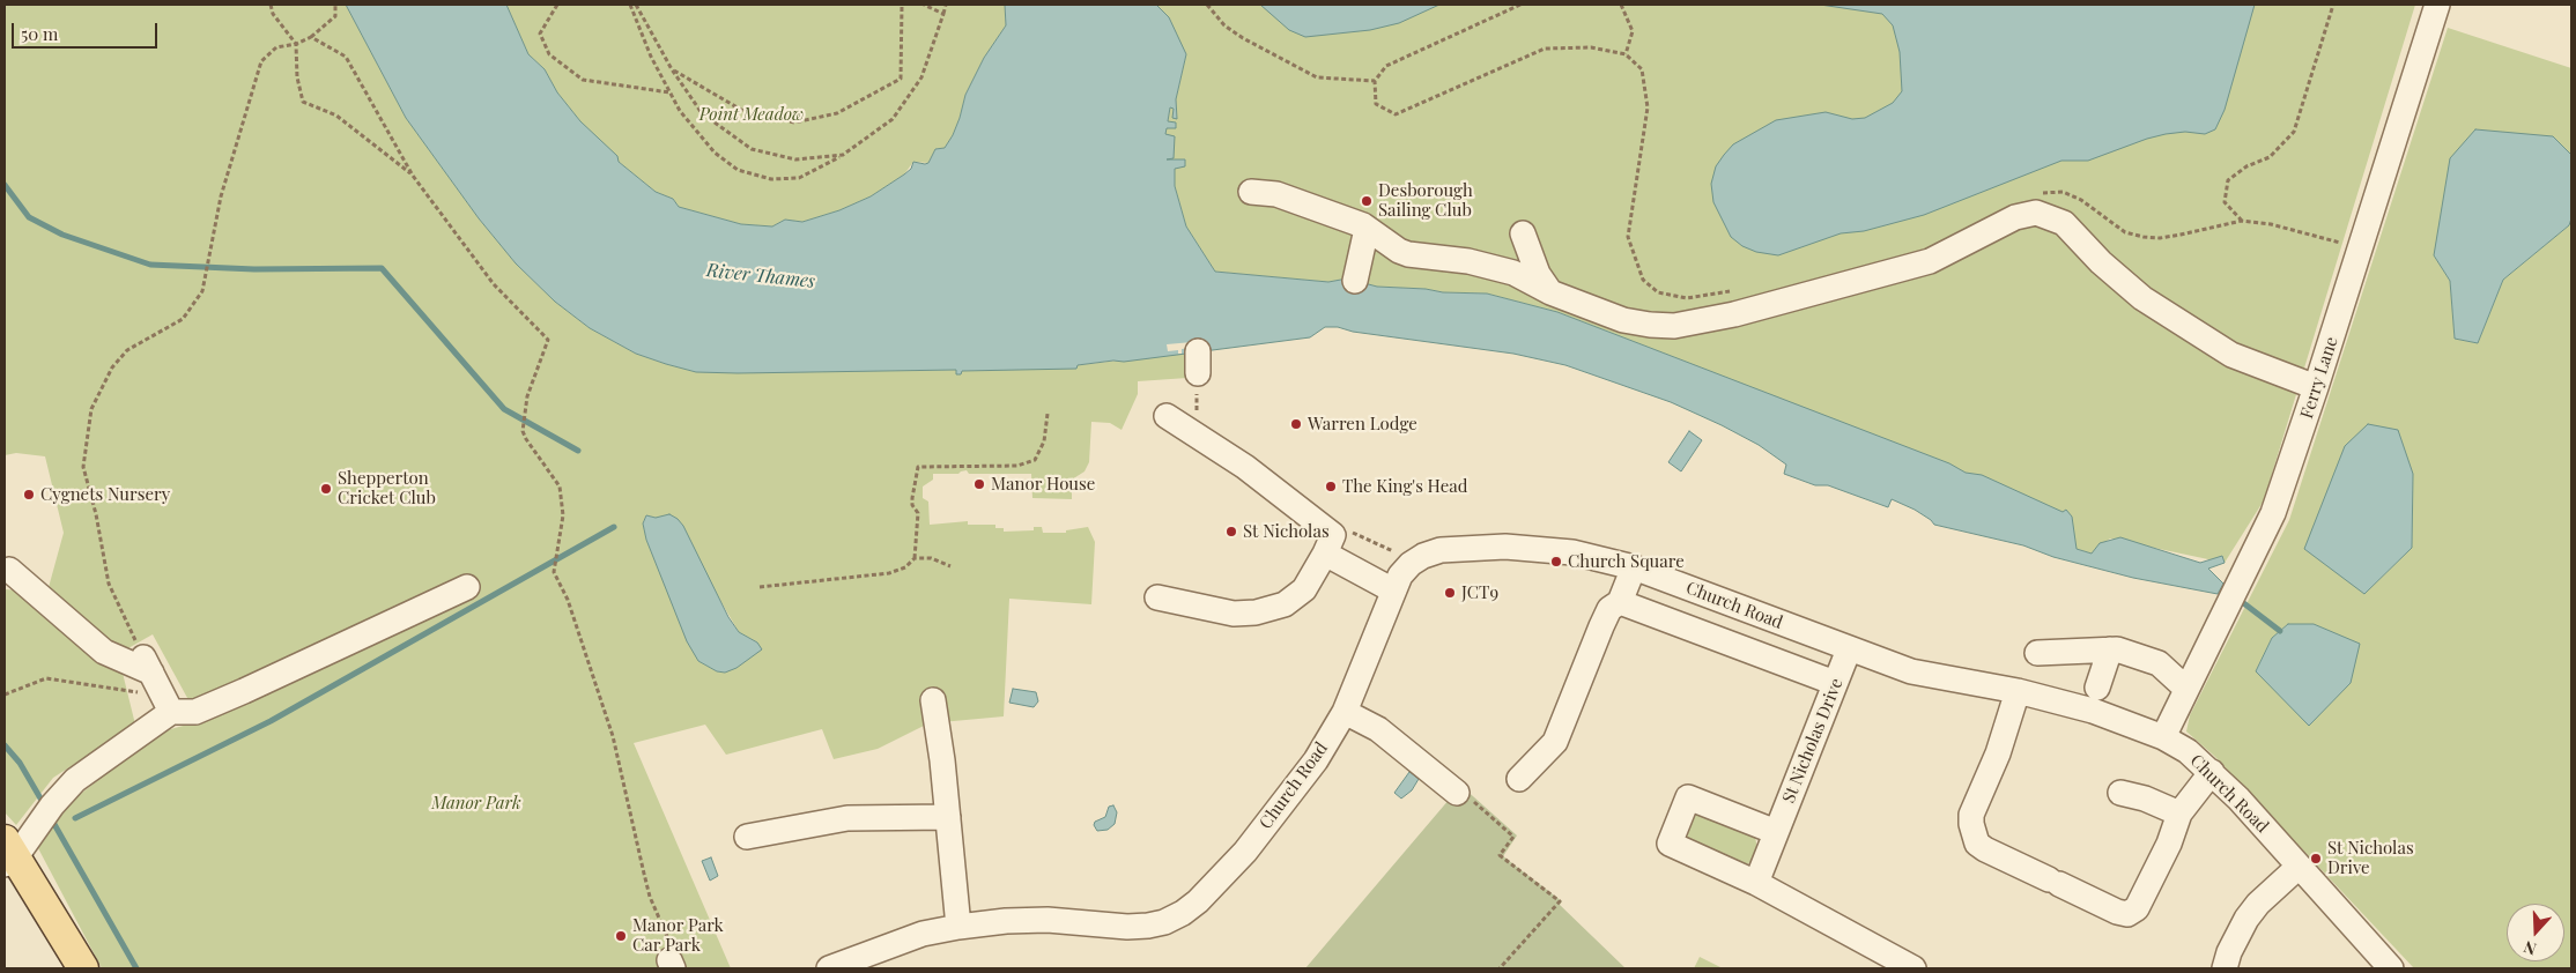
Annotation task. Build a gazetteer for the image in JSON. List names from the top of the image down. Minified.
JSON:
{"streets":{"street":["Ferry Lane","Church Road","St Nicholas Drive"]},"crossings":[["Ferry Lane","Church Road"],["Church Road","St Nicholas Drive"]],"water":["River Thames"],"parks":["Point Meadow","Manor Park"],"places":["Desborough Sailing Club","Warren Lodge","Manor House","The King's Head","Shepperton Cricket Club","Cygnets Nursery","St Nicholas","Church Square","JCT9","St Nicholas Drive","Manor Park Car Park"],"scale_bar":"50 m","north":"bottom"}
